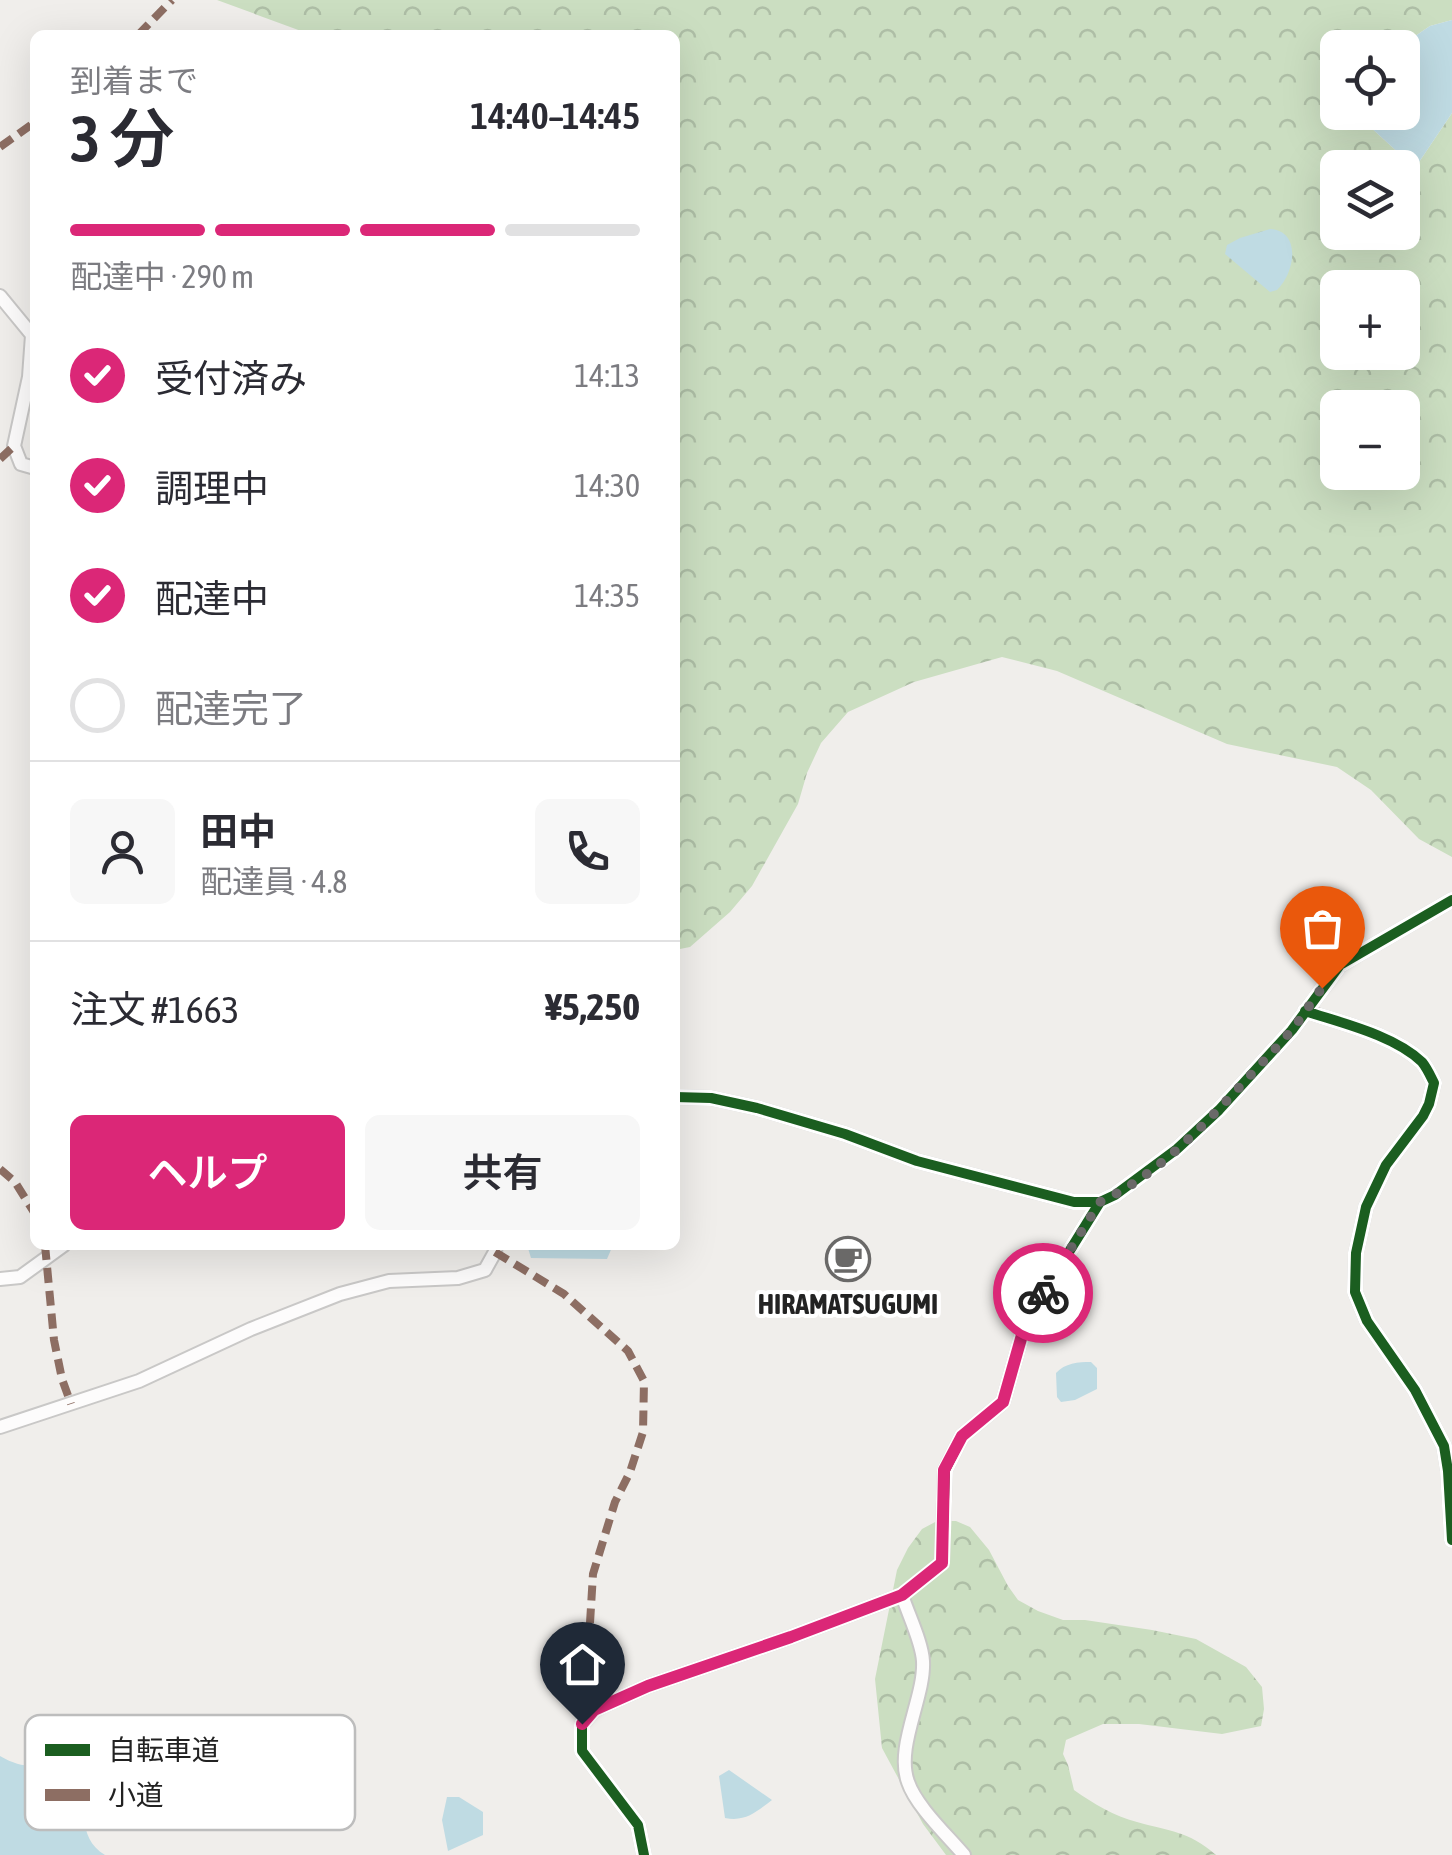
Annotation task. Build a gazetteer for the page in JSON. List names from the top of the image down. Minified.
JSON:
{"places":{"cafe":["HIRAMATSUGUMI"]},"legend":["自転車道","小道"],"page":{"map_buttons":["+","−"],"heading":["3 分","到着まで","14:40–14:45"],"panel":["田中","配達員 · 4.8","注文 #1663","¥5,250"],"bar":"配達中 · 290 m","list":[["受付済み","14:13"],["調理中","14:30"],["配達中","14:35"],"配達完了"],"buttons":["ヘルプ","共有"]}}
